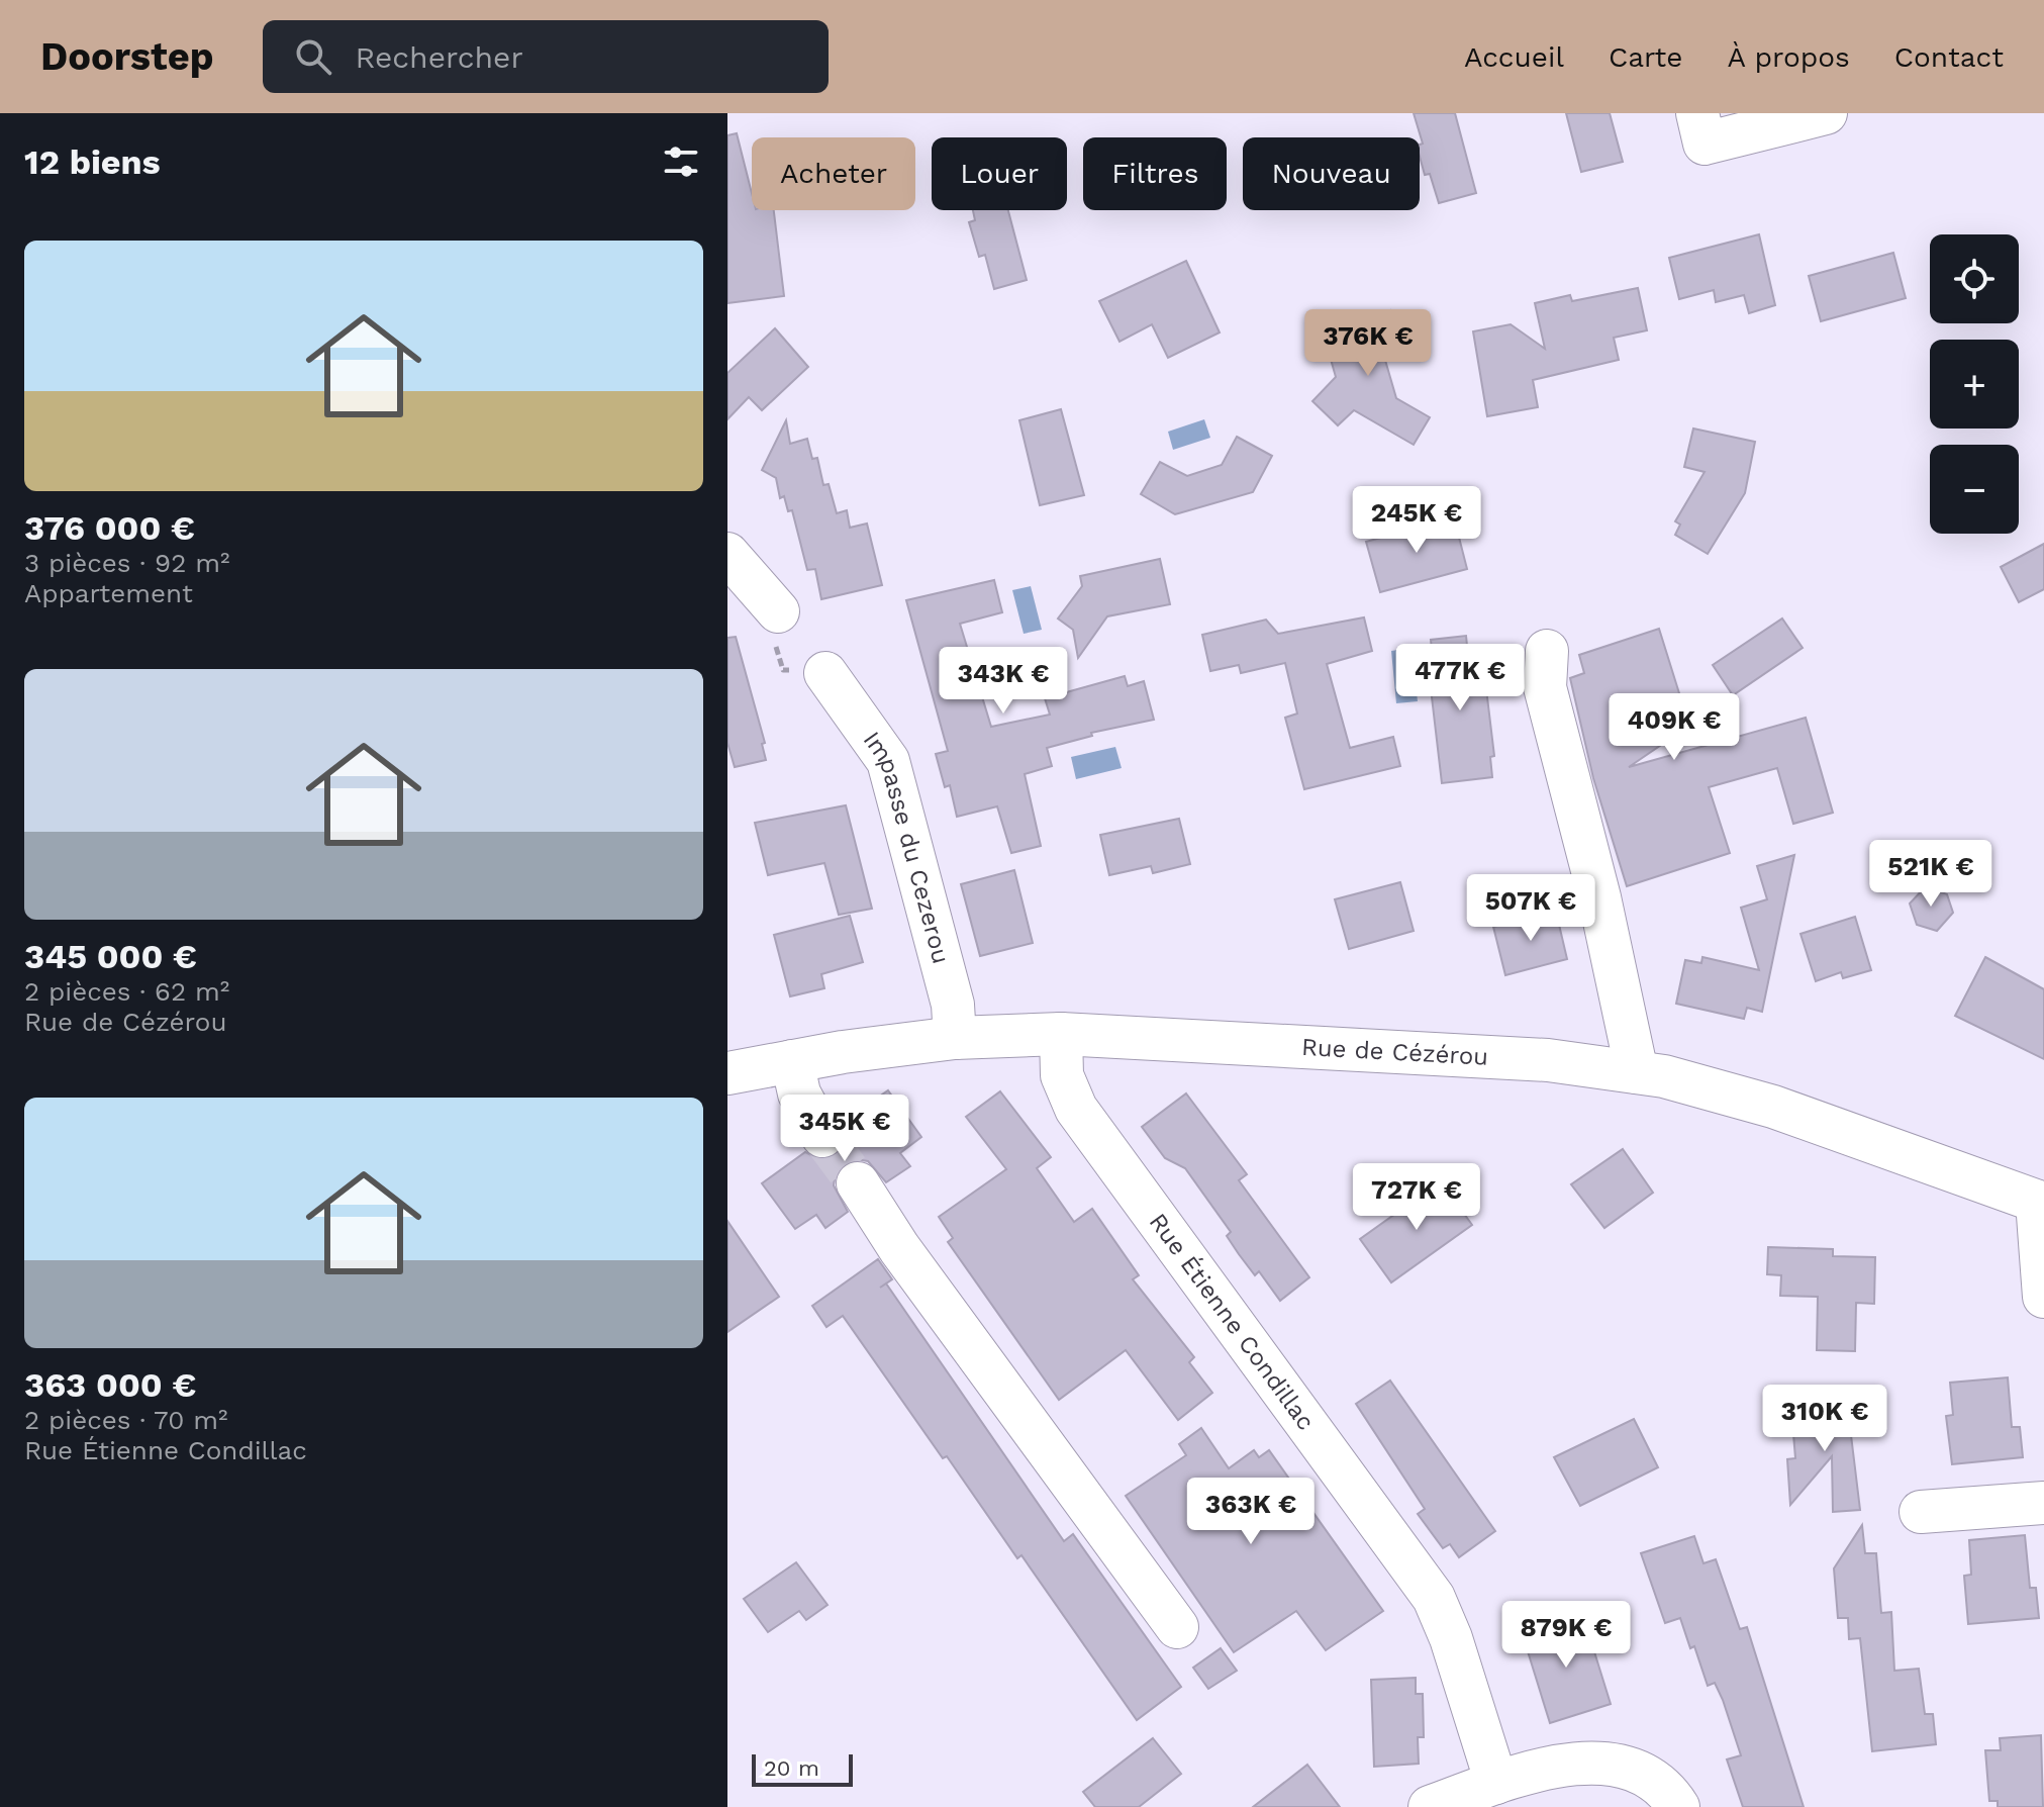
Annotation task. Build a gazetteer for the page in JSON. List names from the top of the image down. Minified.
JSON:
{"streets":{"street":["Impasse du Cezerou","Rue de Cézérou","Rue Étienne Condillac"]},"crossings":[["Impasse du Cezerou","Rue de Cézérou"],["Rue de Cézérou","Rue Étienne Condillac"]],"scale_bar":"20 m","page":{"header":"Doorstep","search":"Rechercher","nav":["Accueil","Carte","À propos","Contact"],"heading":"12 biens","chip":["Acheter","Louer","Filtres","Nouveau"],"list":[{"name":"376 000 €","note":"3 pièces · 92 m² · Appartement"},{"name":"345 000 €","note":"2 pièces · 62 m² · Rue de Cézérou"},{"name":"363 000 €","note":"2 pièces · 70 m² · Rue Étienne Condillac"}],"map_buttons":["+","−"],"price":["376K €","245K €","477K €","343K €","409K €","521K €","507K €","345K €","727K €","310K €","363K €","879K €"],"scale":"20 m"}}
